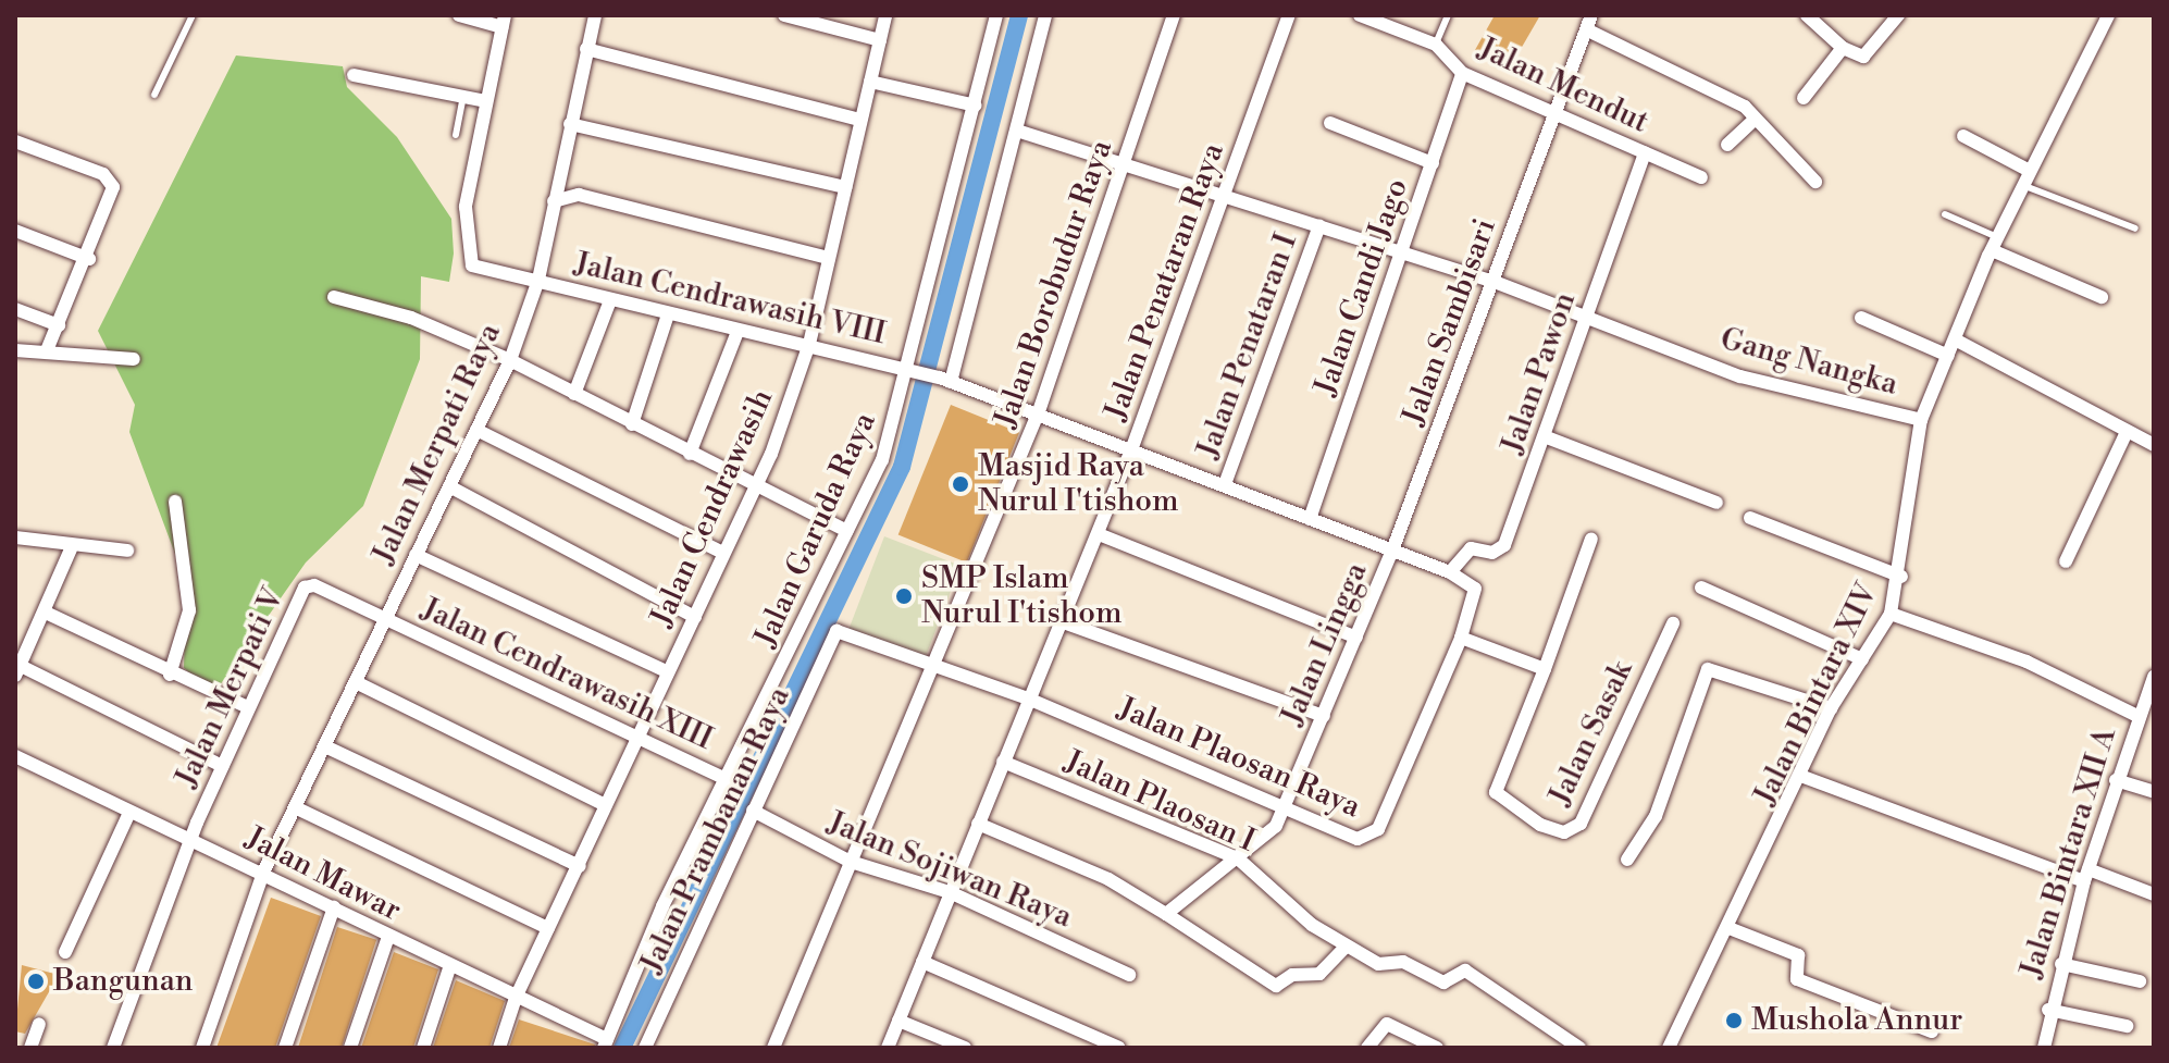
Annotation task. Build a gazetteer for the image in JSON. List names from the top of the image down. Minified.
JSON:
{"streets":{"street":["Jalan Mendut","Jalan Penataran Raya","Jalan Borobudur Raya","Jalan Candi Jago","Jalan Cendrawasih VIII","Jalan Sambisari","Jalan Penataran I","Gang Nangka","Jalan Pawon","Jalan Merpati Raya","Jalan Cendrawasih","Jalan Garuda Raya","Jalan Lingga","Jalan Cendrawasih XIII","Jalan Merpati V","Jalan Bintara XIV","Jalan Sasak","Jalan Plaosan Raya","Jalan Plaosan I","Jalan Prambanan Raya","Jalan Bintara XII A","Jalan Sojiwan Raya","Jalan Mawar"]},"crossings":[["Jalan Mendut","Jalan Candi Jago"],["Jalan Mendut","Jalan Sambisari"],["Jalan Mendut","Jalan Pawon"],["Jalan Penataran Raya","Jalan Cendrawasih VIII"],["Jalan Penataran Raya","Gang Nangka"],["Jalan Penataran Raya","Jalan Plaosan Raya"],["Jalan Penataran Raya","Jalan Plaosan I"],["Jalan Penataran Raya","Jalan Sojiwan Raya"],["Jalan Borobudur Raya","Jalan Cendrawasih VIII"],["Jalan Borobudur Raya","Gang Nangka"],["Jalan Borobudur Raya","Jalan Plaosan Raya"],["Jalan Borobudur Raya","Jalan Prambanan Raya"],["Jalan Borobudur Raya","Jalan Sojiwan Raya"],["Jalan Candi Jago","Jalan Cendrawasih VIII"],["Jalan Candi Jago","Gang Nangka"],["Jalan Cendrawasih VIII","Jalan Sambisari"],["Jalan Cendrawasih VIII","Jalan Penataran I"],["Jalan Cendrawasih VIII","Jalan Merpati Raya"],["Jalan Cendrawasih VIII","Jalan Cendrawasih"],["Jalan Cendrawasih VIII","Jalan Garuda Raya"],["Jalan Cendrawasih VIII","Jalan Lingga"],["Jalan Sambisari","Gang Nangka"],["Jalan Sambisari","Jalan Lingga"],["Jalan Penataran I","Gang Nangka"],["Gang Nangka","Jalan Pawon"],["Gang Nangka","Jalan Bintara XIV"],["Jalan Merpati Raya","Jalan Cendrawasih XIII"],["Jalan Merpati Raya","Jalan Merpati V"],["Jalan Merpati Raya","Jalan Mawar"],["Jalan Cendrawasih","Jalan Cendrawasih XIII"],["Jalan Cendrawasih","Jalan Mawar"],["Jalan Garuda Raya","Jalan Cendrawasih XIII"],["Jalan Garuda Raya","Jalan Mawar"],["Jalan Lingga","Jalan Plaosan Raya"],["Jalan Lingga","Jalan Plaosan I"],["Jalan Cendrawasih XIII","Jalan Merpati V"],["Jalan Merpati V","Jalan Mawar"],["Jalan Plaosan Raya","Jalan Prambanan Raya"],["Jalan Prambanan Raya","Jalan Sojiwan Raya"]],"places":["Masjid Raya Nurul I'tishom","SMP Islam Nurul I'tishom","Bangunan","Mushola Annur"]}
